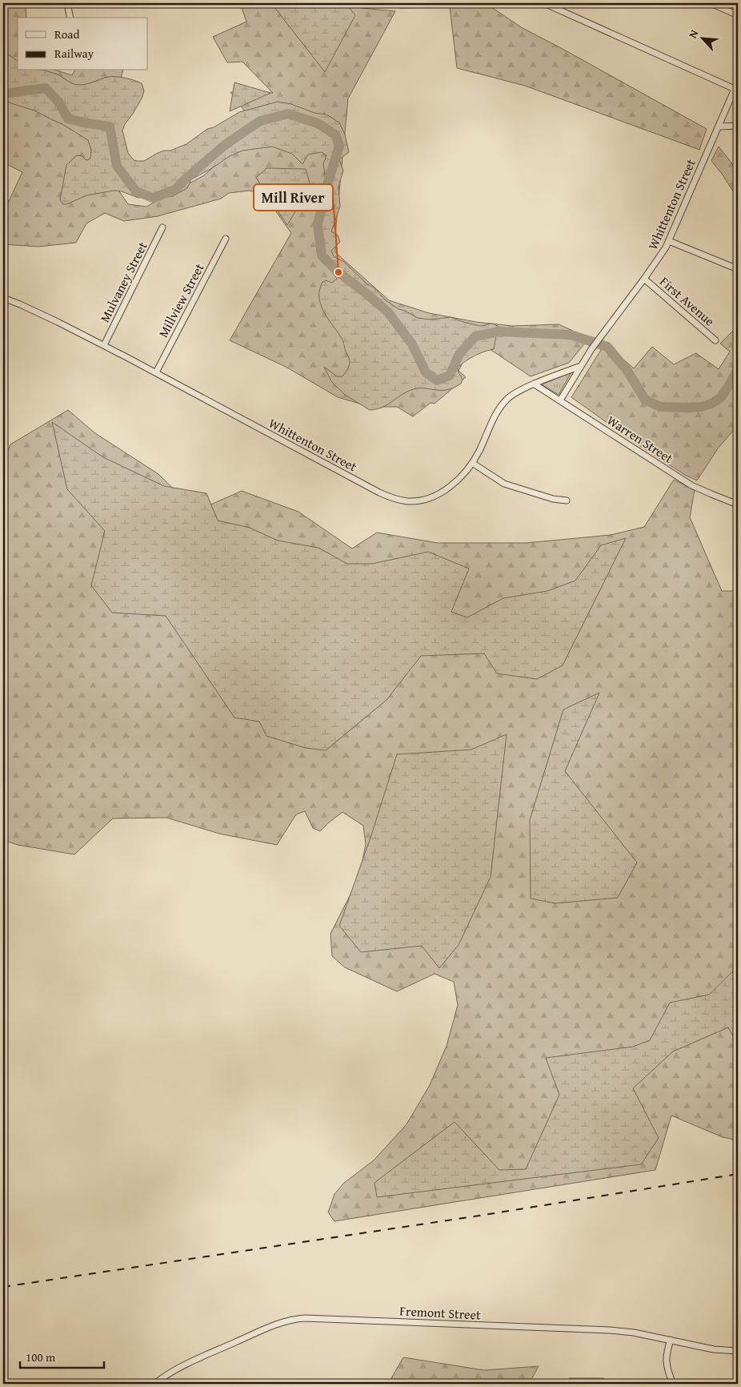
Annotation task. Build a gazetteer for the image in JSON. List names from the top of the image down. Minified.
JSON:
{"streets":{"street":["Whittenton Street","Mulvaney Street","Millview Street","First Avenue","Warren Street","Fremont Street"]},"crossings":[["Whittenton Street","Mulvaney Street"],["Whittenton Street","Millview Street"],["Whittenton Street","First Avenue"],["Whittenton Street","Warren Street"]],"places":["Mill River"],"legend":["Road","Railway"],"scale_bar":"100 m","north":"top left"}
